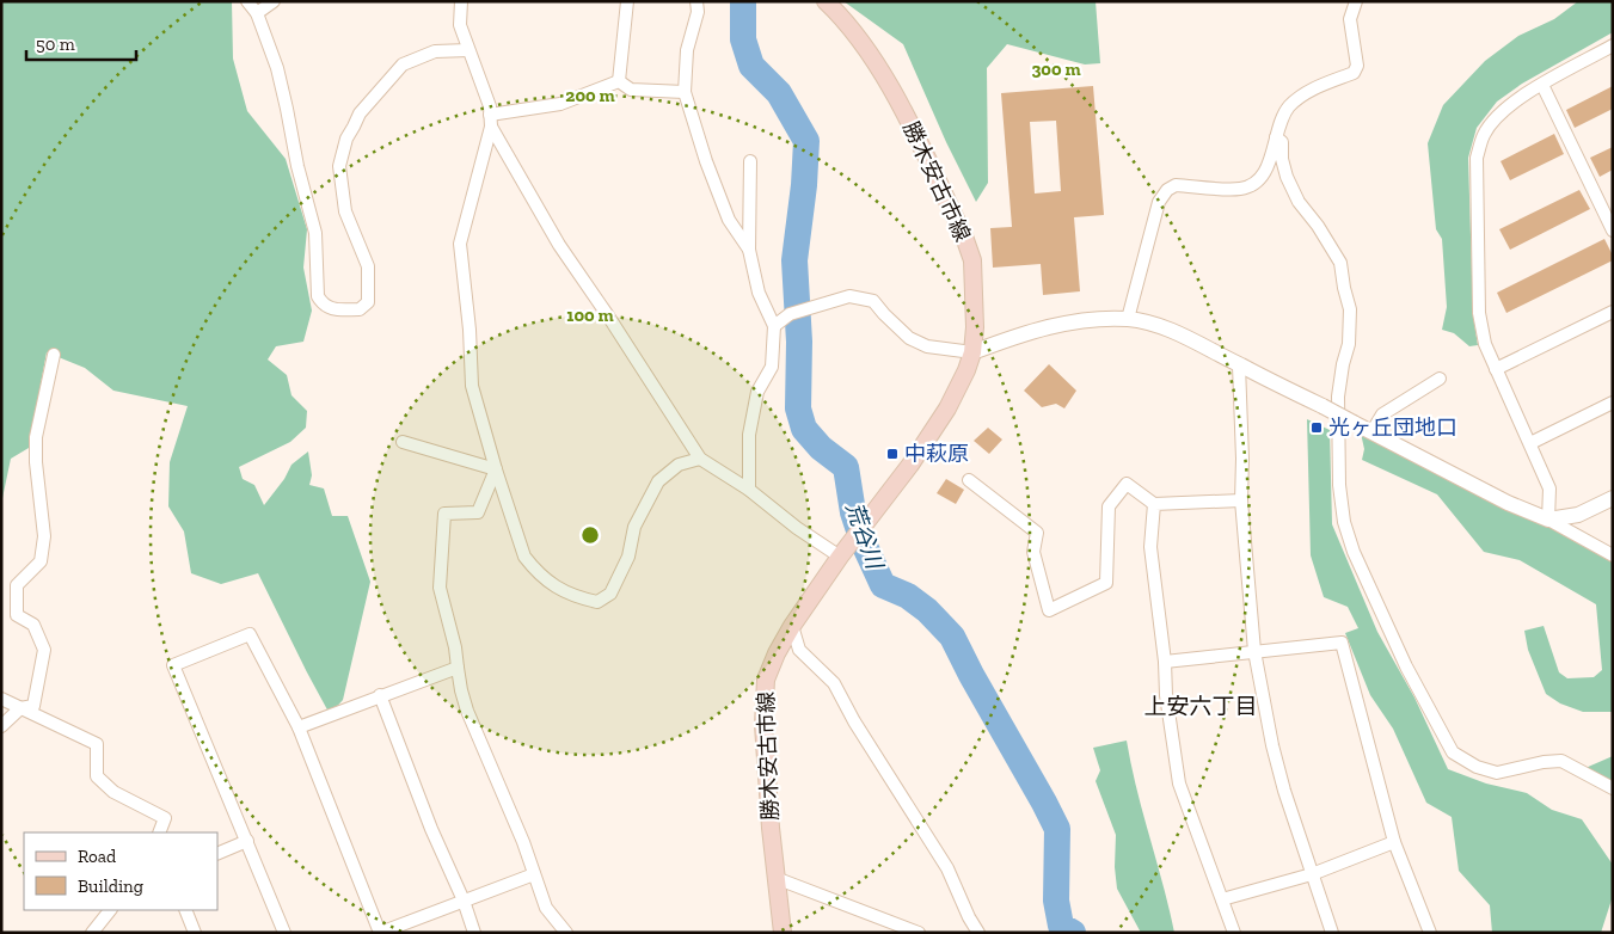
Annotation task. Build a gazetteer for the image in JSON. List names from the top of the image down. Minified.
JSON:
{"streets":{"main road":["勝木安古市線"]},"districts":["上安六丁目"],"water":["荒谷川"],"places":{"transit":["光ヶ丘団地口","中萩原"]},"legend":["Road","Building"],"scale_bar":"50 m","rings":["300 m","200 m","100 m"]}
